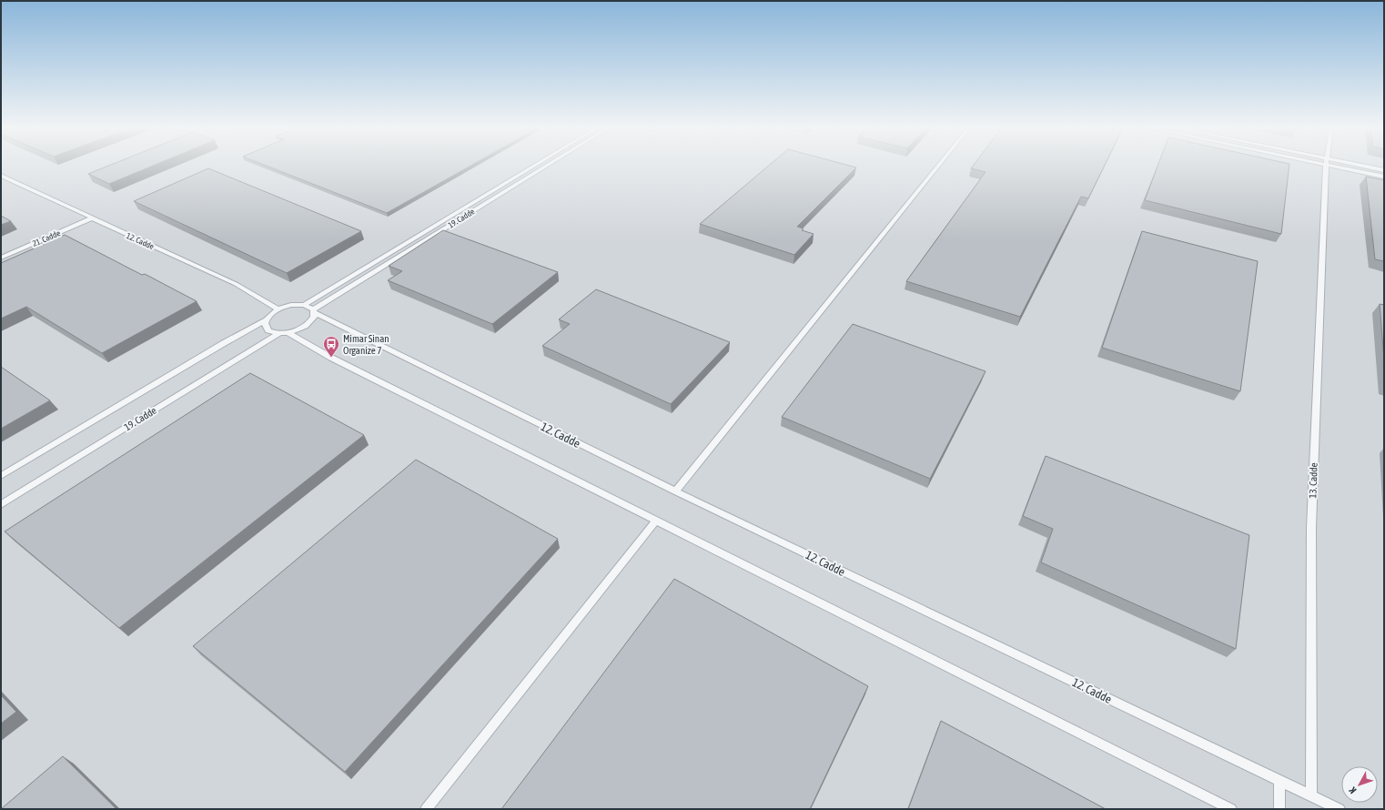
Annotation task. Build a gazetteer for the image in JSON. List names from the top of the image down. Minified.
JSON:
{"streets":{"lane":["19. Cadde","21. Cadde","12. Cadde","13. Cadde"]},"crossings":[["19. Cadde","12. Cadde"],["21. Cadde","12. Cadde"],["12. Cadde","13. Cadde"]],"places":{"bus stop":["Mimar Sinan Organize 7"]},"north":"bottom left"}
